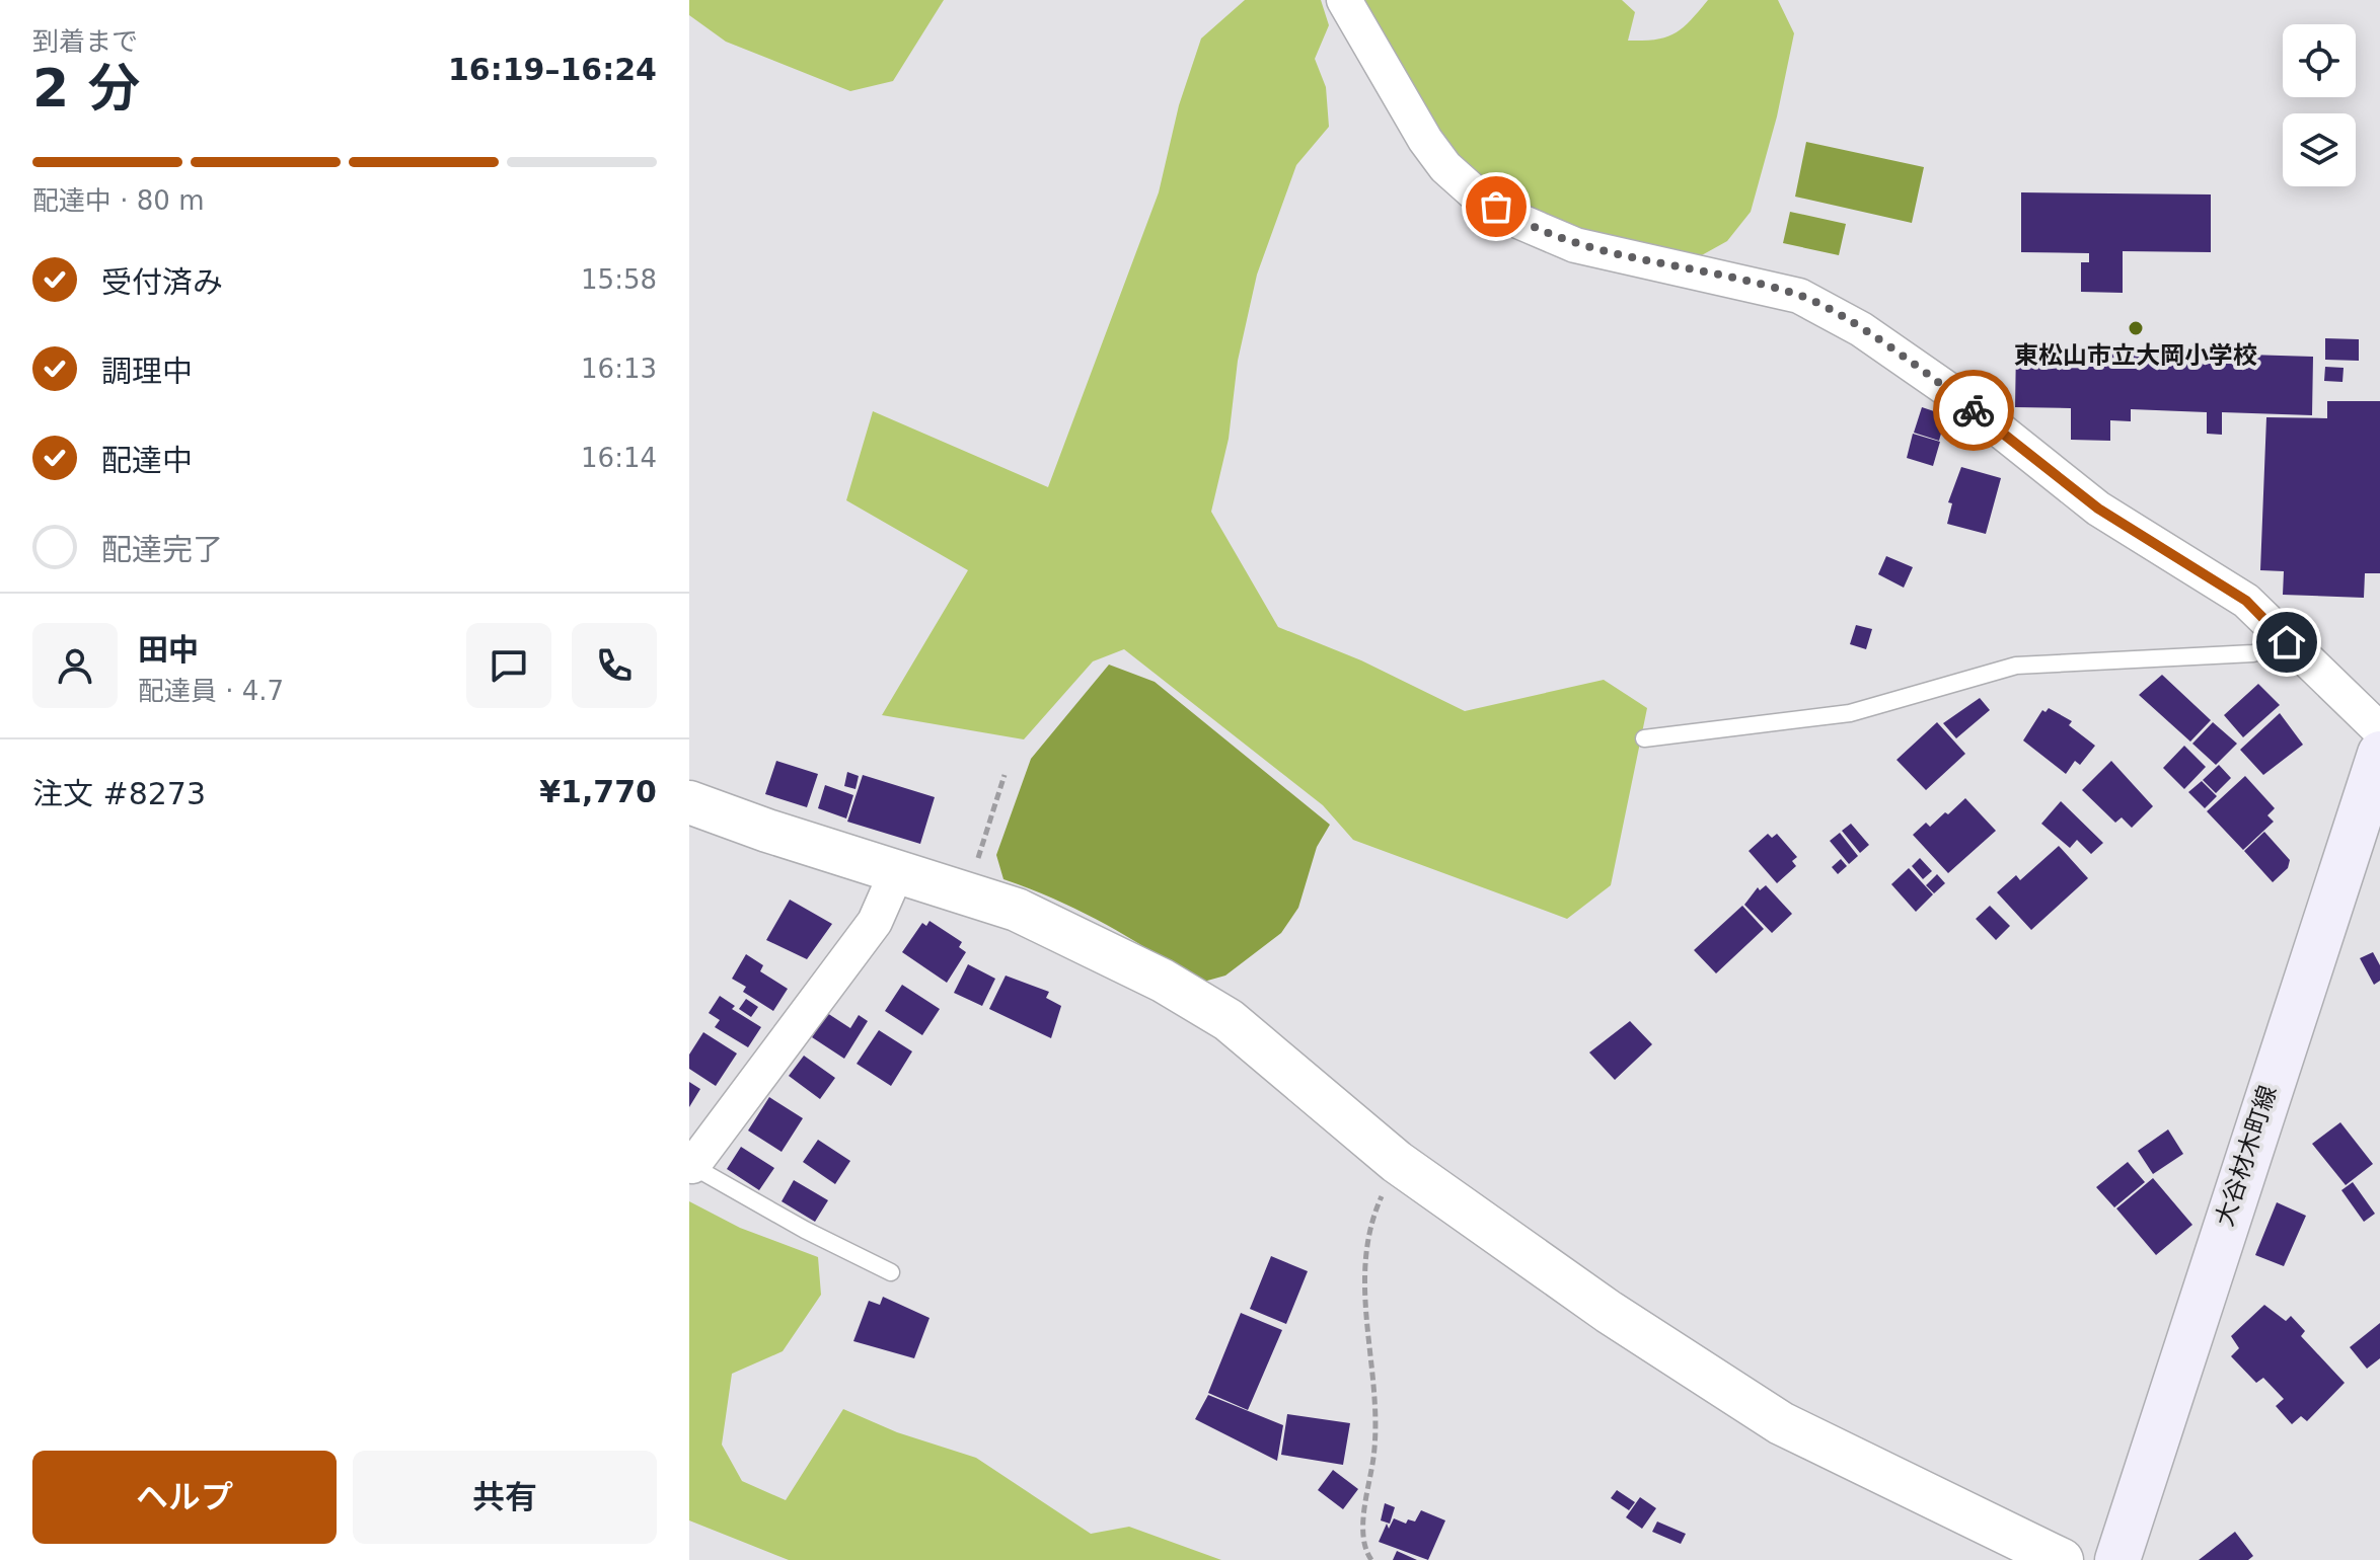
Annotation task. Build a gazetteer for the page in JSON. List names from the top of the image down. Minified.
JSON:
{"streets":{"main road":["大谷材木町線"]},"places":["東松山市立大岡小学校"],"page":{"heading":["2 分","到着まで","16:19–16:24"],"panel":["田中","配達員 · 4.7","注文 #8273","¥1,770"],"bar":"配達中 · 80 m","list":[["受付済み","15:58"],["調理中","16:13"],["配達中","16:14"],"配達完了"],"buttons":["ヘルプ","共有"]}}
